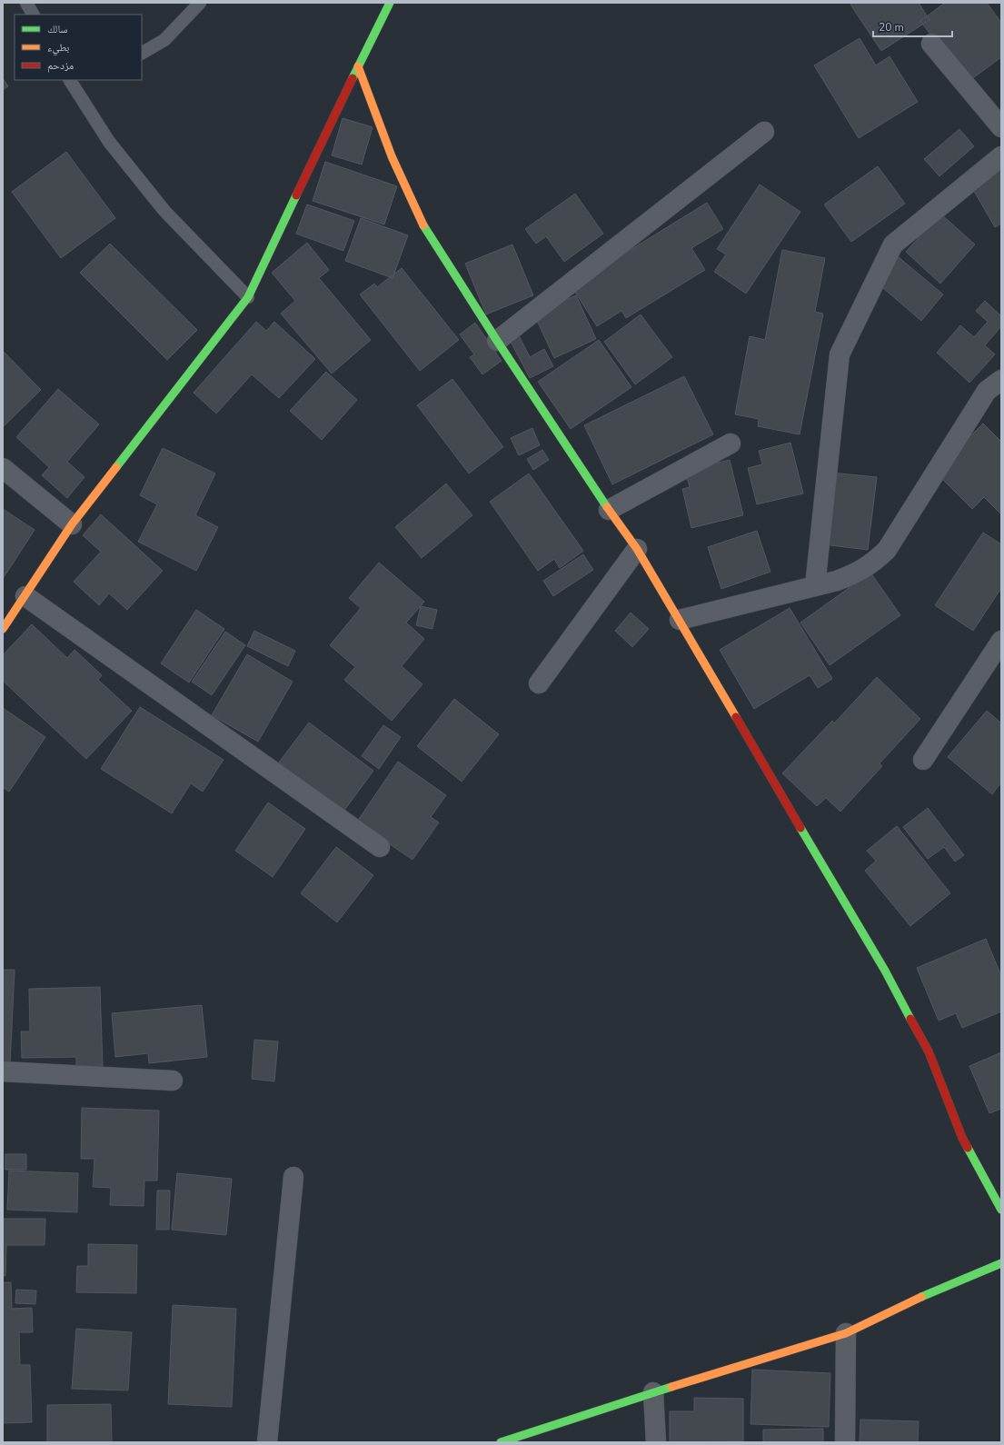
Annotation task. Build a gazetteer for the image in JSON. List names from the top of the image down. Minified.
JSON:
{"legend":["سالك","بطيء","مزدحم"],"scale_bar":"20 m"}
